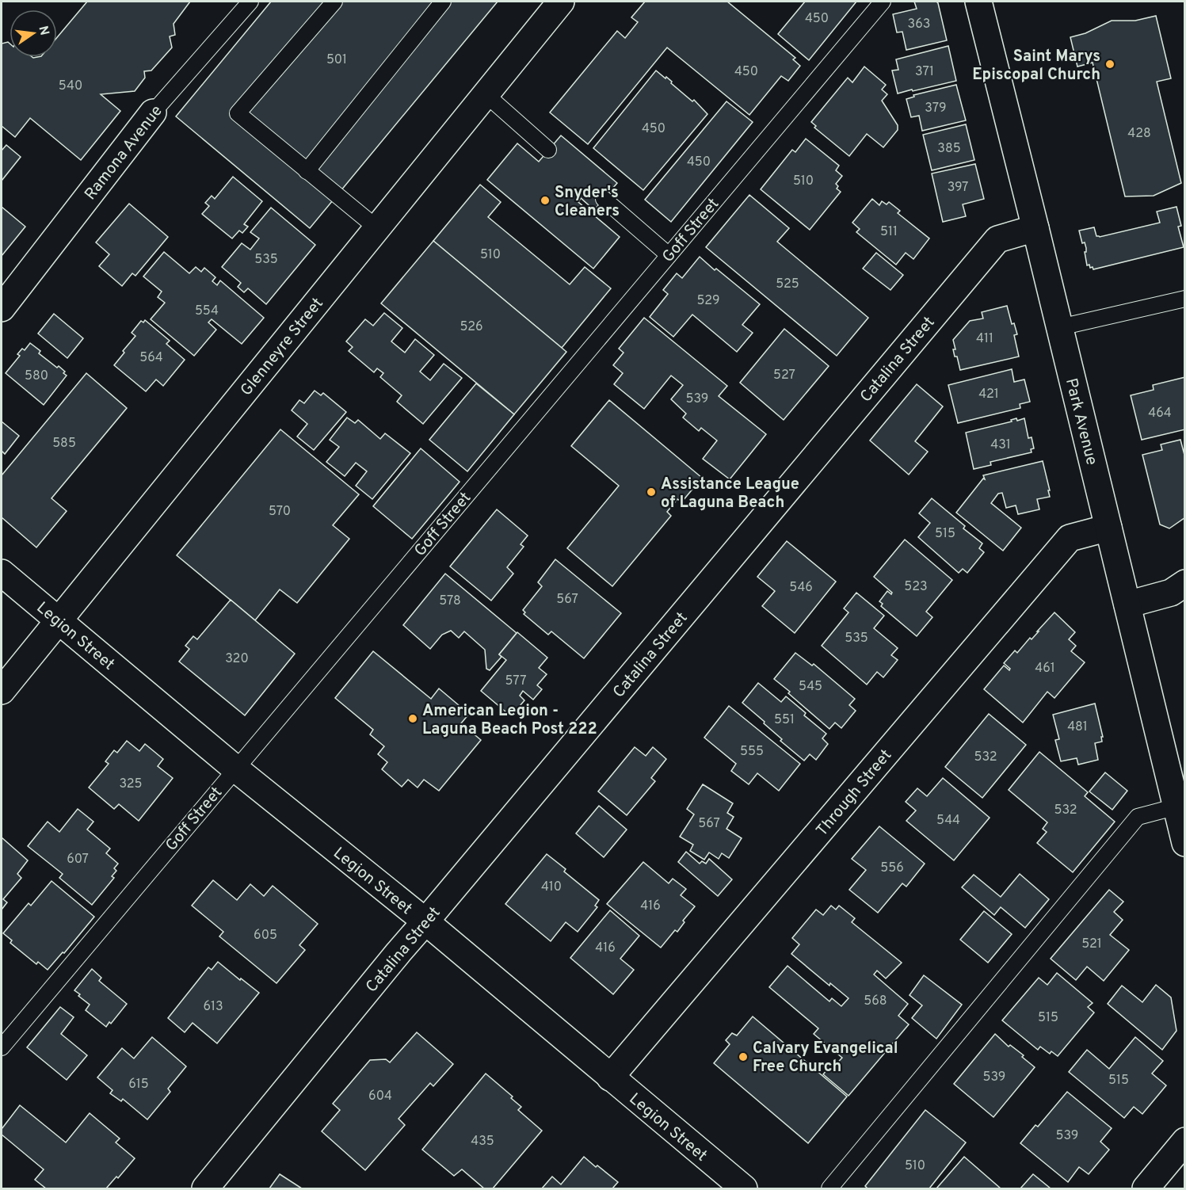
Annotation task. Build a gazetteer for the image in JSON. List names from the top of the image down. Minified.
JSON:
{"streets":{"street":["Ramona Avenue","Glenneyre Street","Catalina Street","Park Avenue","Legion Street","Through Street"],"lane":["Goff Street"]},"crossings":[["Goff Street","Legion Street"],["Glenneyre Street","Legion Street"],["Catalina Street","Park Avenue"],["Catalina Street","Legion Street"],["Park Avenue","Through Street"],["Legion Street","Through Street"]],"places":["Saint Marys Episcopal Church","Snyder's Cleaners","Assistance League of Laguna Beach","American Legion - Laguna Beach Post 222","Calvary Evangelical Free Church"],"house_numbers":["450","363","501","450","371","540","379","450","428","385","450","510","397","511","510","535","525","529","554","526","411","564","527","580","421","539","464","585","431","570","515","523","546","567","578","535","320","461","577","545","551","481","555","532","325","532","544","567","607","556","410","416","605","521","416","568","613","515","539","515","615","604","539","435","510"],"north":"right"}
